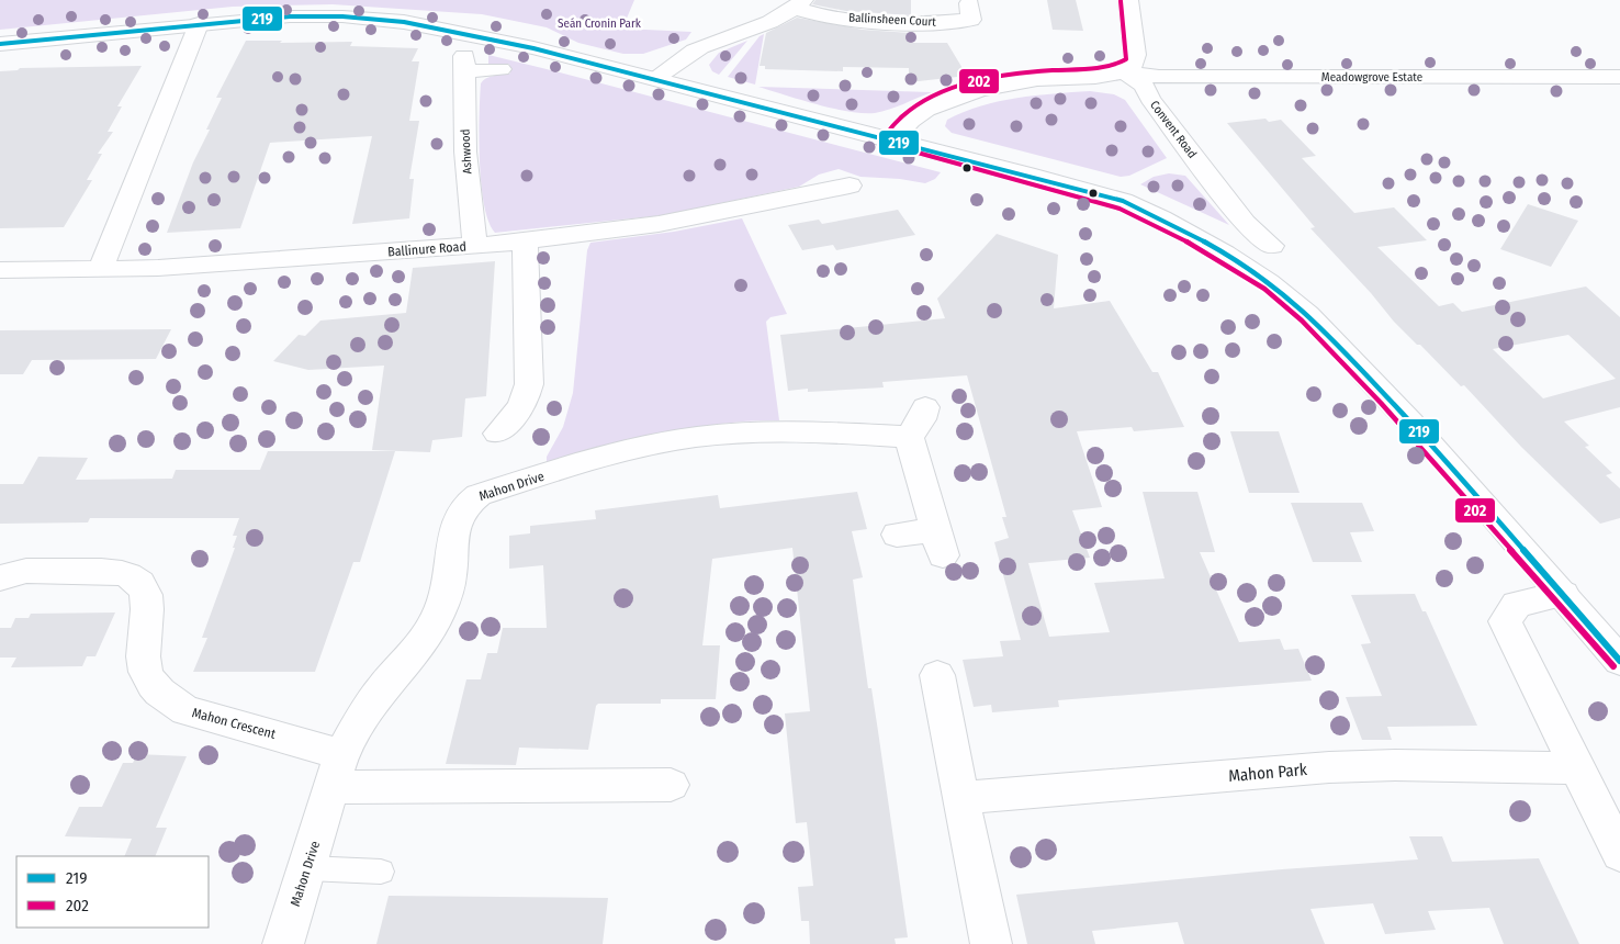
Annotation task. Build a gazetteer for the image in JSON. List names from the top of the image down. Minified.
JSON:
{"streets":{"street":["Ballinsheen Court","Meadowgrove Estate","Convent Road","Ashwood","Ballinure Road","Mahon Drive","Mahon Crescent","Mahon Park"]},"crossings":[["Meadowgrove Estate","Convent Road"],["Ashwood","Ballinure Road"],["Mahon Drive","Mahon Crescent"]],"parks":["Seán Cronin Park"],"lines":["transit line 202","transit line 219"],"legend":["219","202"]}
